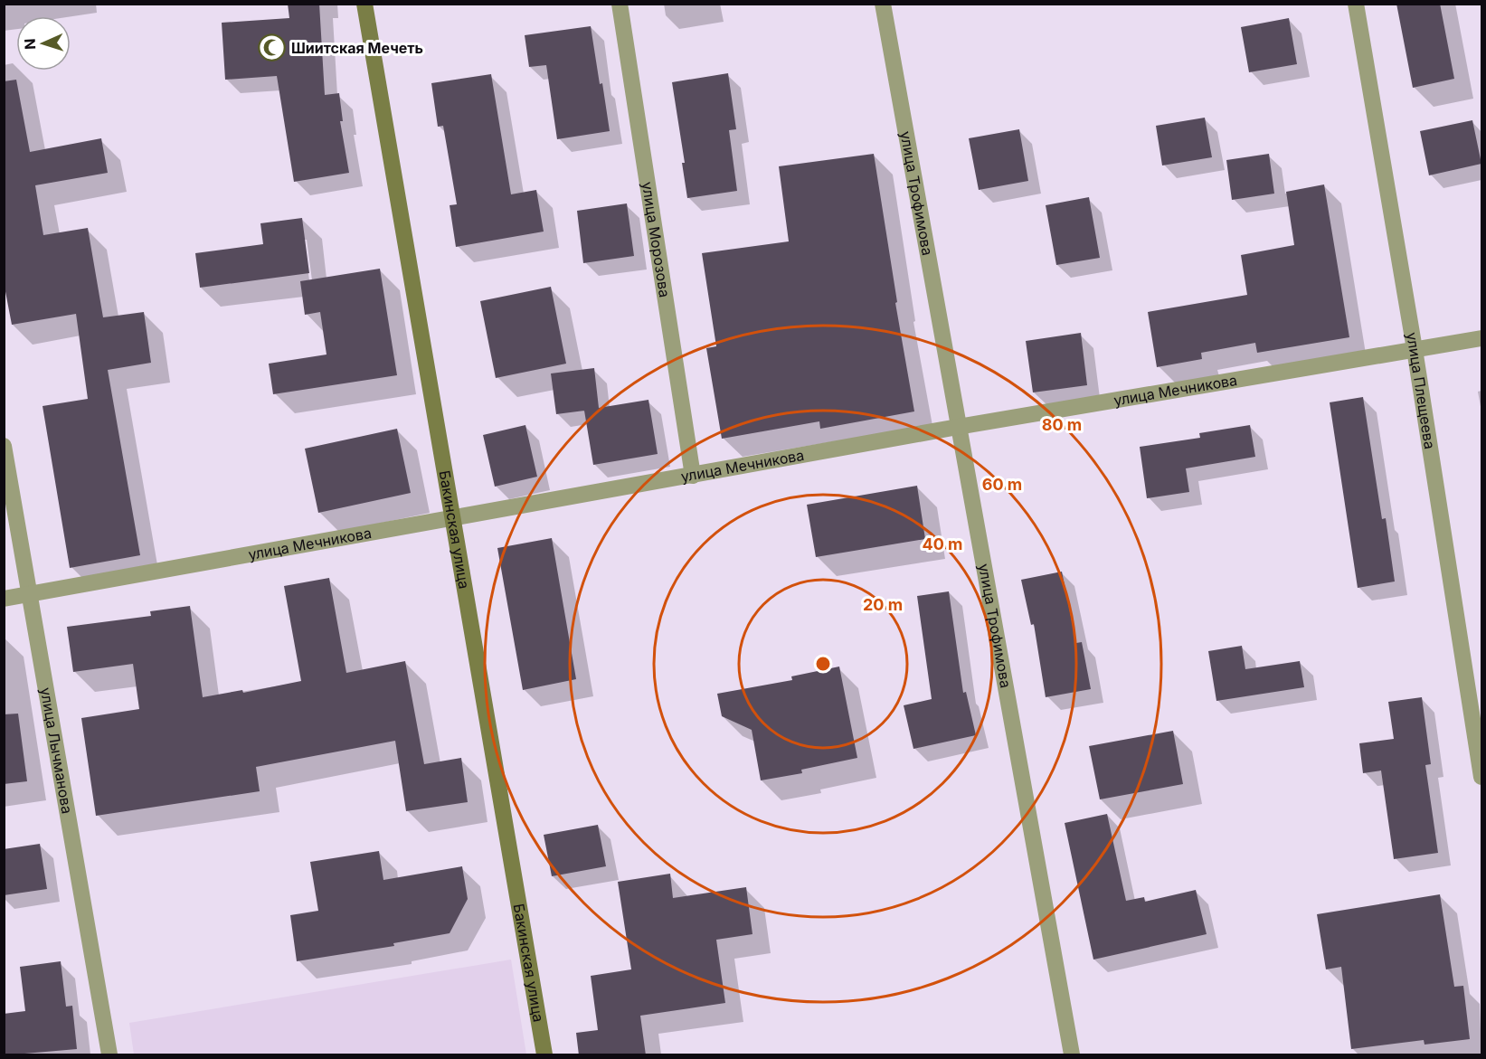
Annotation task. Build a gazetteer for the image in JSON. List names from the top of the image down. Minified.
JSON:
{"streets":{"main road":["Бакинская улица"],"street":["улица Трофимова","улица Морозова","улица Мечникова","улица Плещеева","улица Лычманова"]},"crossings":[["улица Трофимова","улица Мечникова"],["улица Морозова","улица Мечникова"],["улица Мечникова","улица Плещеева"],["улица Мечникова","Бакинская улица"],["улица Мечникова","улица Лычманова"]],"places":{"mosque":["Шиитская Мечеть"]},"north":"left","rings":["80 m","60 m","40 m","20 m"]}
